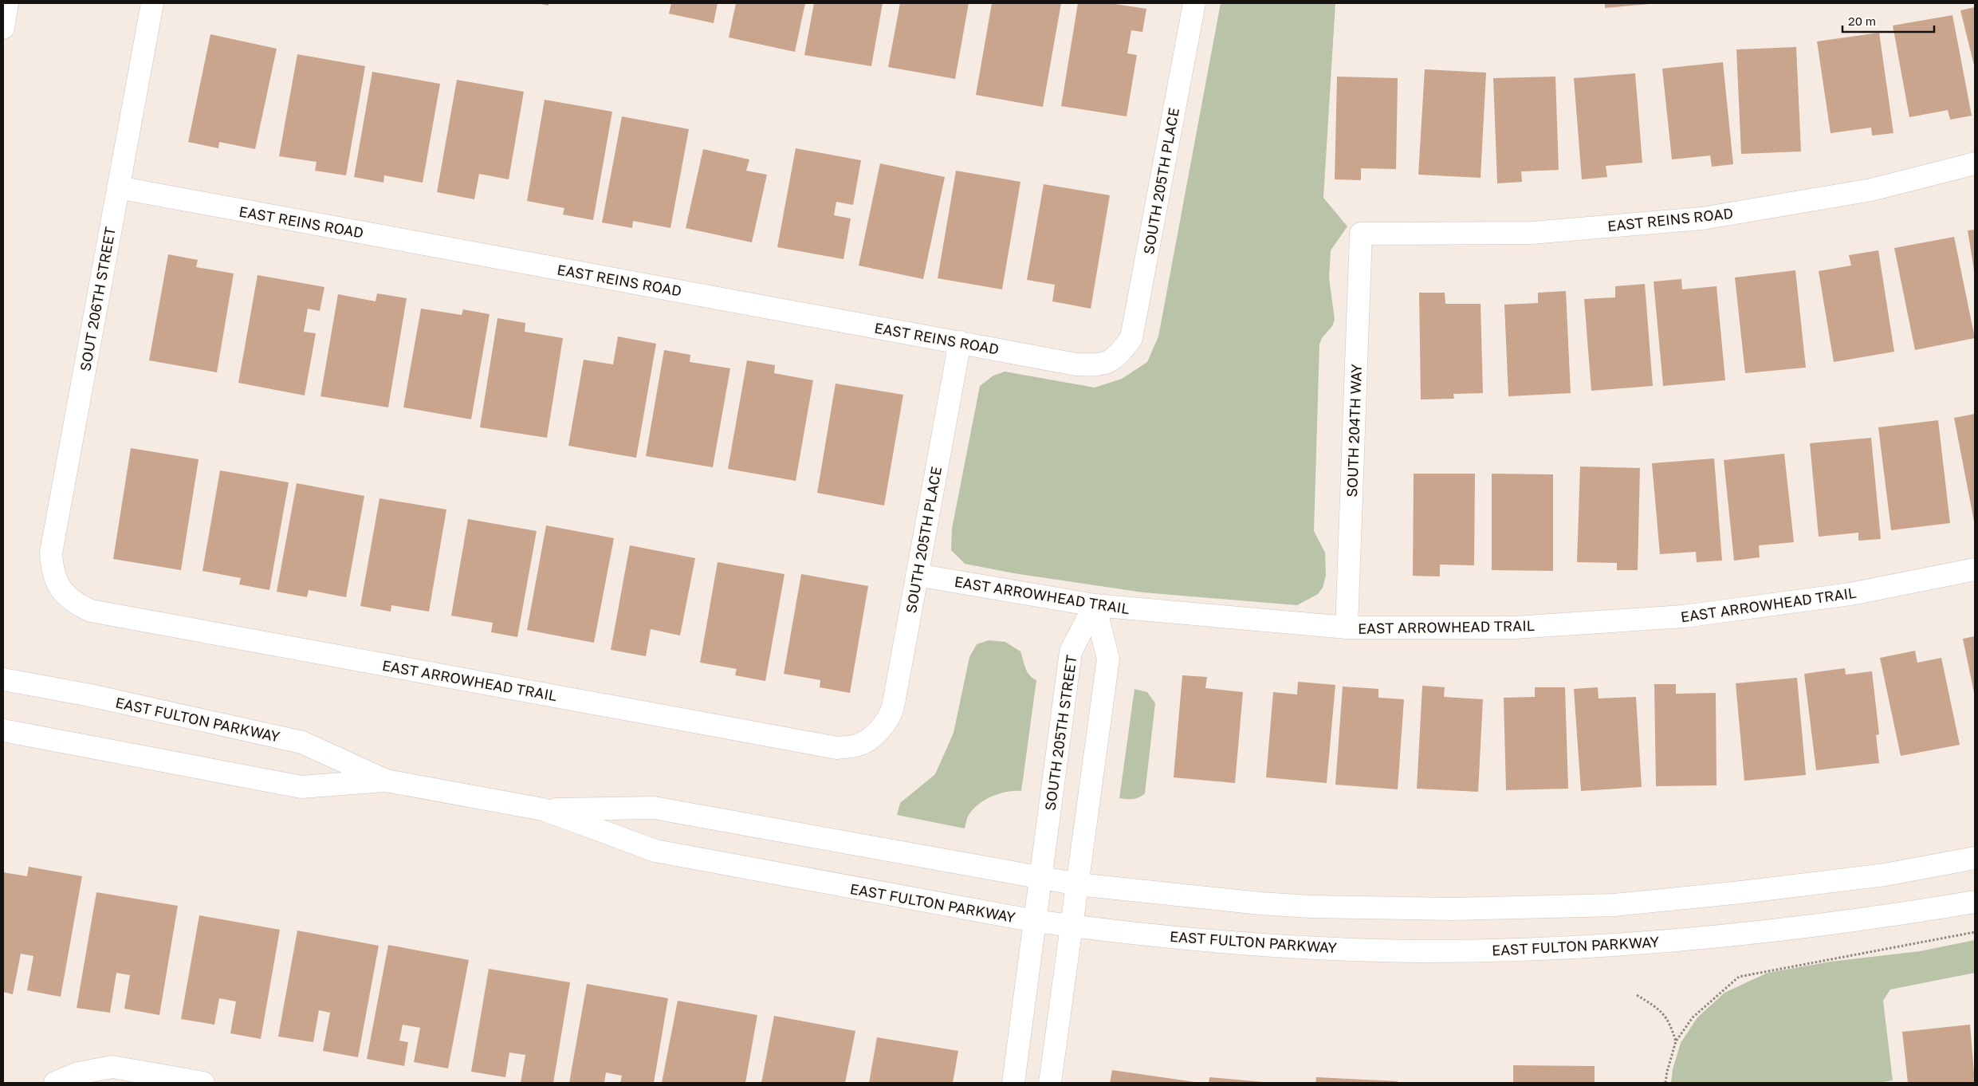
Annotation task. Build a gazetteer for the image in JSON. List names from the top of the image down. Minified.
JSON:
{"streets":{"street":["SOUTH 205TH PLACE","EAST REINS ROAD","SOUT 206TH STREET","SOUTH 204TH WAY","EAST ARROWHEAD TRAIL","EAST FULTON PARKWAY","SOUTH 205TH STREET"]},"crossings":[["SOUTH 205TH PLACE","EAST REINS ROAD"],["SOUTH 205TH PLACE","EAST ARROWHEAD TRAIL"],["EAST REINS ROAD","SOUT 206TH STREET"],["EAST REINS ROAD","SOUTH 204TH WAY"],["SOUT 206TH STREET","EAST ARROWHEAD TRAIL"],["SOUTH 204TH WAY","EAST ARROWHEAD TRAIL"],["EAST ARROWHEAD TRAIL","SOUTH 205TH STREET"],["EAST FULTON PARKWAY","SOUTH 205TH STREET"]],"scale_bar":"20 m"}
